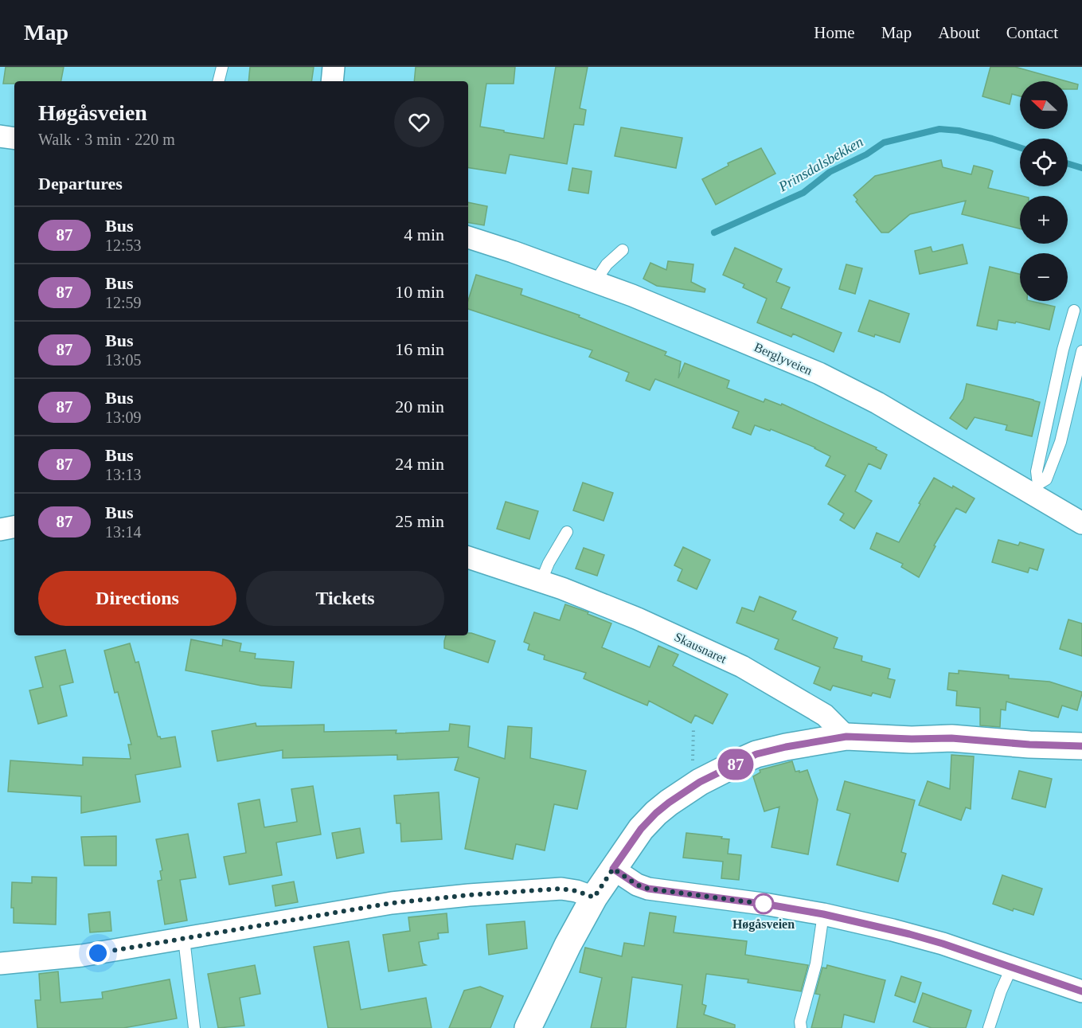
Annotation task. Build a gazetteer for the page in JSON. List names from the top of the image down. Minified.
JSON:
{"streets":{"street":["Berglyveien","Skausnaret"]},"water":["Prinsdalsbekken"],"places":["Høgåsveien"],"lines":["bus line 87"],"north":"left","page":{"header":"Map","nav":["Home","Map","About","Contact"],"on_map":"87","map_buttons":["+","−"],"heading":[["Høgåsveien","Walk · 3 min · 220 m"],"Departures"],"list":[{"mark":"87","name":"Bus","note":"12:53","value":"4 min"},{"mark":"87","name":"Bus","note":"12:59","value":"10 min"},{"mark":"87","name":"Bus","note":"13:05","value":"16 min"},{"mark":"87","name":"Bus","note":"13:09","value":"20 min"},{"mark":"87","name":"Bus","note":"13:13","value":"24 min"},{"mark":"87","name":"Bus","note":"13:14","value":"25 min"}],"buttons":["Directions","Tickets"]}}
